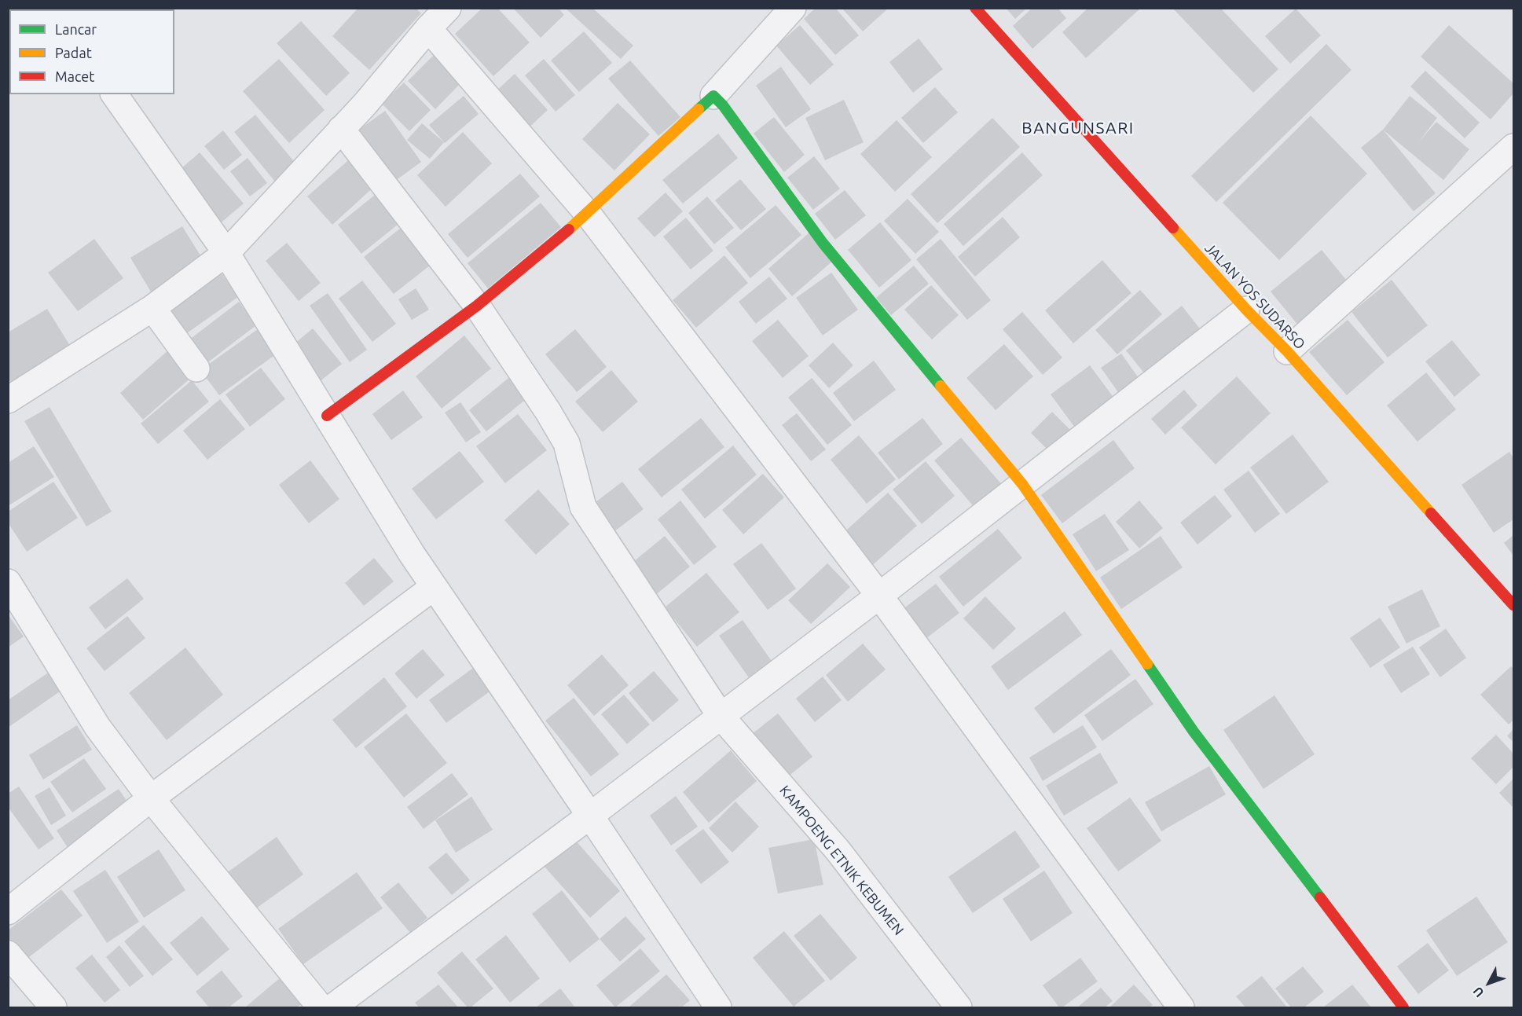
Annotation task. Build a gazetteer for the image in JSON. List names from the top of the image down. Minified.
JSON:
{"streets":{"street":["JALAN YOS SUDARSO","KAMPOENG ETNIK KEBUMEN"]},"districts":["BANGUNSARI"],"legend":["Lancar","Padat","Macet"],"north":"bottom left"}
